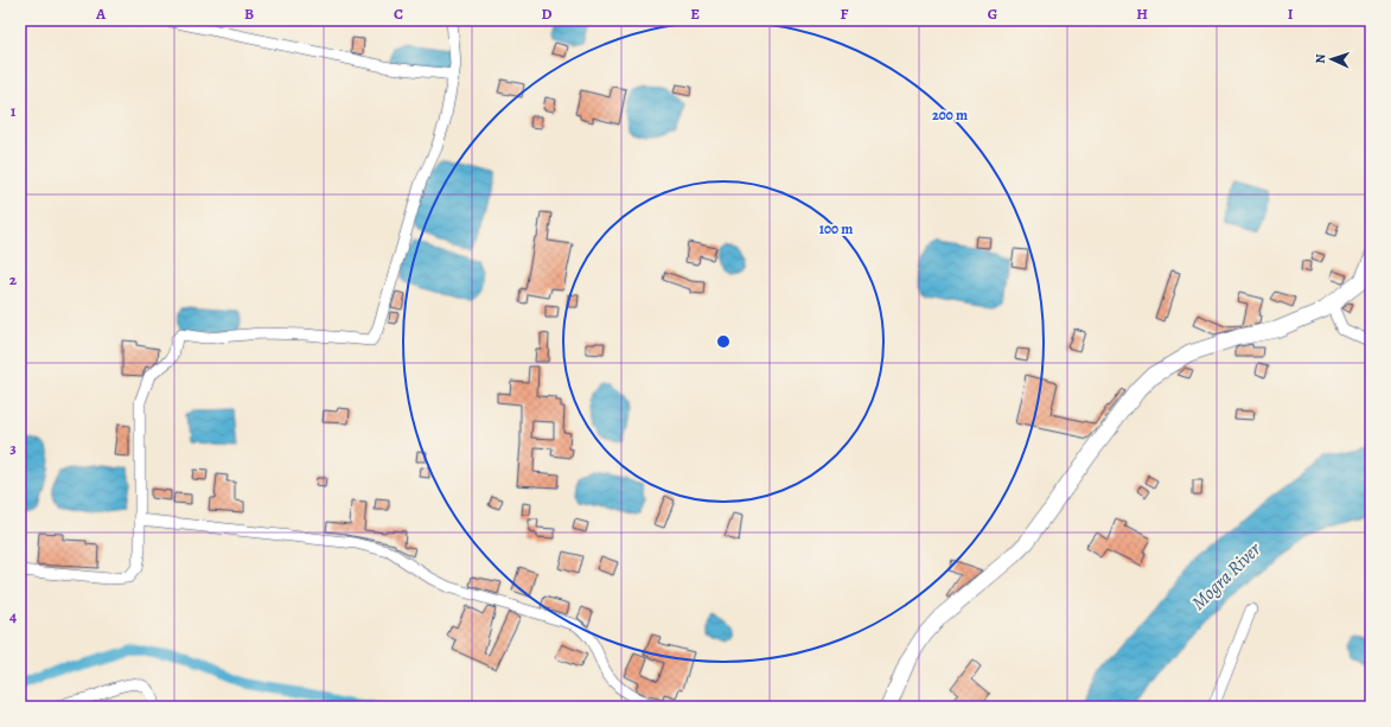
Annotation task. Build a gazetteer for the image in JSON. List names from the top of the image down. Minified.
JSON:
{"water":["Mogra River"],"north":"left","grid":{"columns":["A","B","C","D","E","F","G","H","I"],"rows":["1","2","3","4"]},"rings":["200 m","100 m"]}
